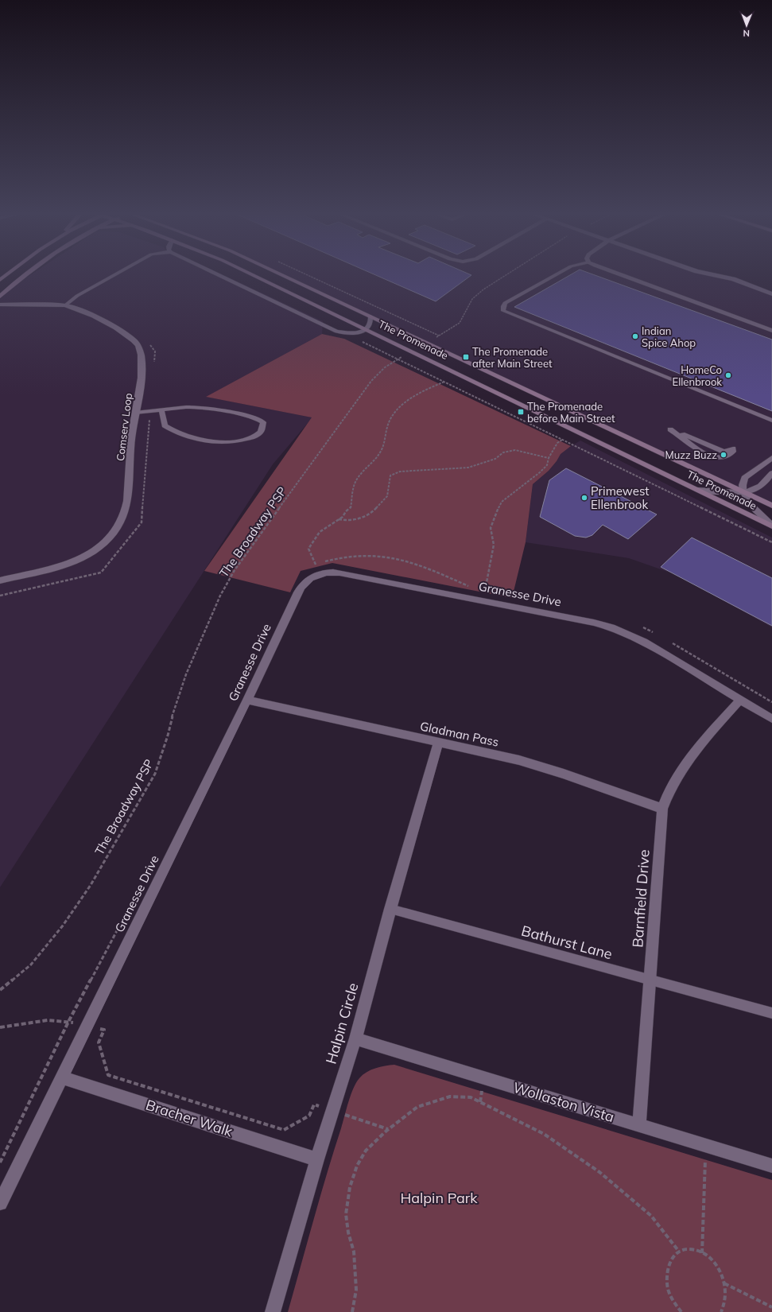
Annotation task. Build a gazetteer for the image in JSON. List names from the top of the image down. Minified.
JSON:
{"streets":{"main road":["The Promenade"],"street":["Comserv Loop","Granesse Drive","Gladman Pass","Barnfield Drive","Halpin Circle","Wollaston Vista","Bracher Walk"],"lane":["Bathurst Lane"],"path":["The Broadway PSP"]},"crossings":[["The Promenade","The Broadway PSP"],["Granesse Drive","Gladman Pass"],["Granesse Drive","Barnfield Drive"],["Granesse Drive","Bracher Walk"],["Gladman Pass","Barnfield Drive"],["Gladman Pass","Halpin Circle"],["Barnfield Drive","Bathurst Lane"],["Barnfield Drive","Wollaston Vista"],["Bathurst Lane","Halpin Circle"],["Halpin Circle","Wollaston Vista"],["Halpin Circle","Bracher Walk"]],"parks":["Halpin Park"],"places":{"other":["Indian Spice Ahop","HomeCo Ellenbrook","Muzz Buzz","Primewest Ellenbrook"],"transit":["The Promenade after Main Street","The Promenade before Main Street"]},"north":"bottom"}
